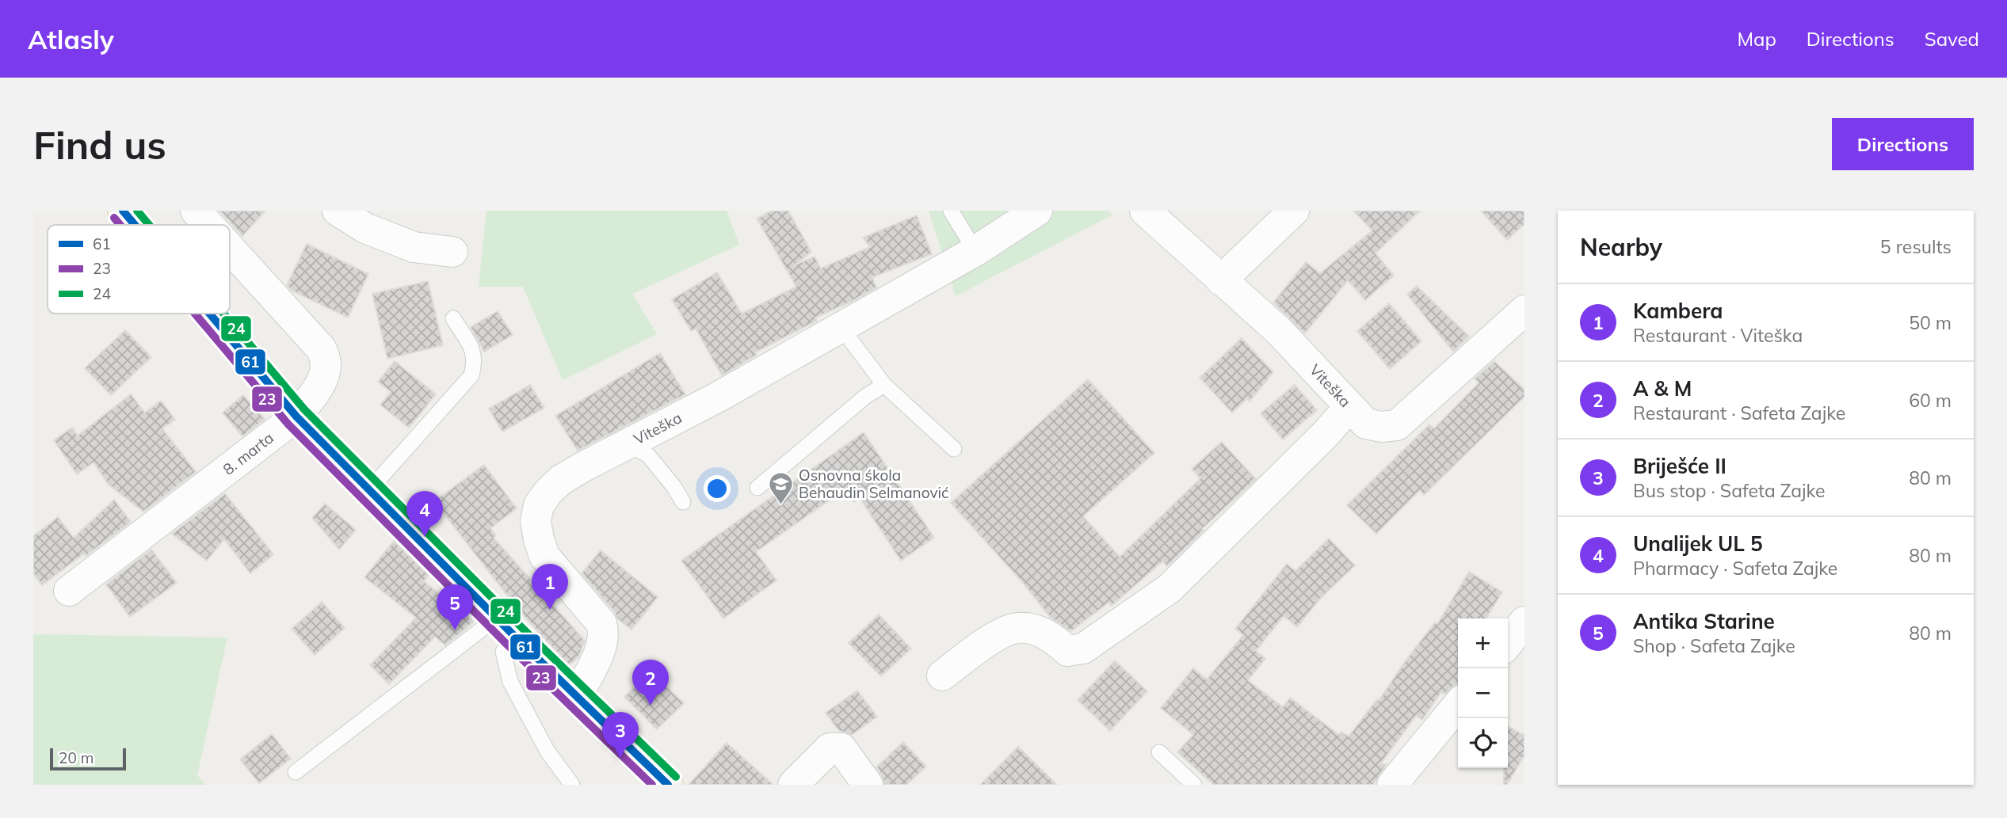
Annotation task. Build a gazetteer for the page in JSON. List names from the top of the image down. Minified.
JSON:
{"streets":{"street":["Viteška","8. marta"]},"places":{"school or university":["Osnovna śkola Behaudin Selmanović"]},"lines":["transit line 61","transit line 24","transit line 23"],"legend":["61","23","24"],"scale_bar":"20 m","page":{"header":"Atlasly","nav":["Map","Directions","Saved"],"buttons":"Directions","title":"Find us","heading":["Nearby","5 results"],"list":[{"mark":"1","name":"Kambera","note":"Restaurant · Viteška","value":"50 m"},{"mark":"2","name":"A & M","note":"Restaurant · Safeta Zajke","value":"60 m"},{"mark":"3","name":"Briješće II","note":"Bus stop · Safeta Zajke","value":"80 m"},{"mark":"4","name":"Unalijek UL 5","note":"Pharmacy · Safeta Zajke","value":"80 m"},{"mark":"5","name":"Antika Starine","note":"Shop · Safeta Zajke","value":"80 m"}],"pins":["4","1","5","2","3"],"map_buttons":["+","−"],"scale":"20 m"}}
